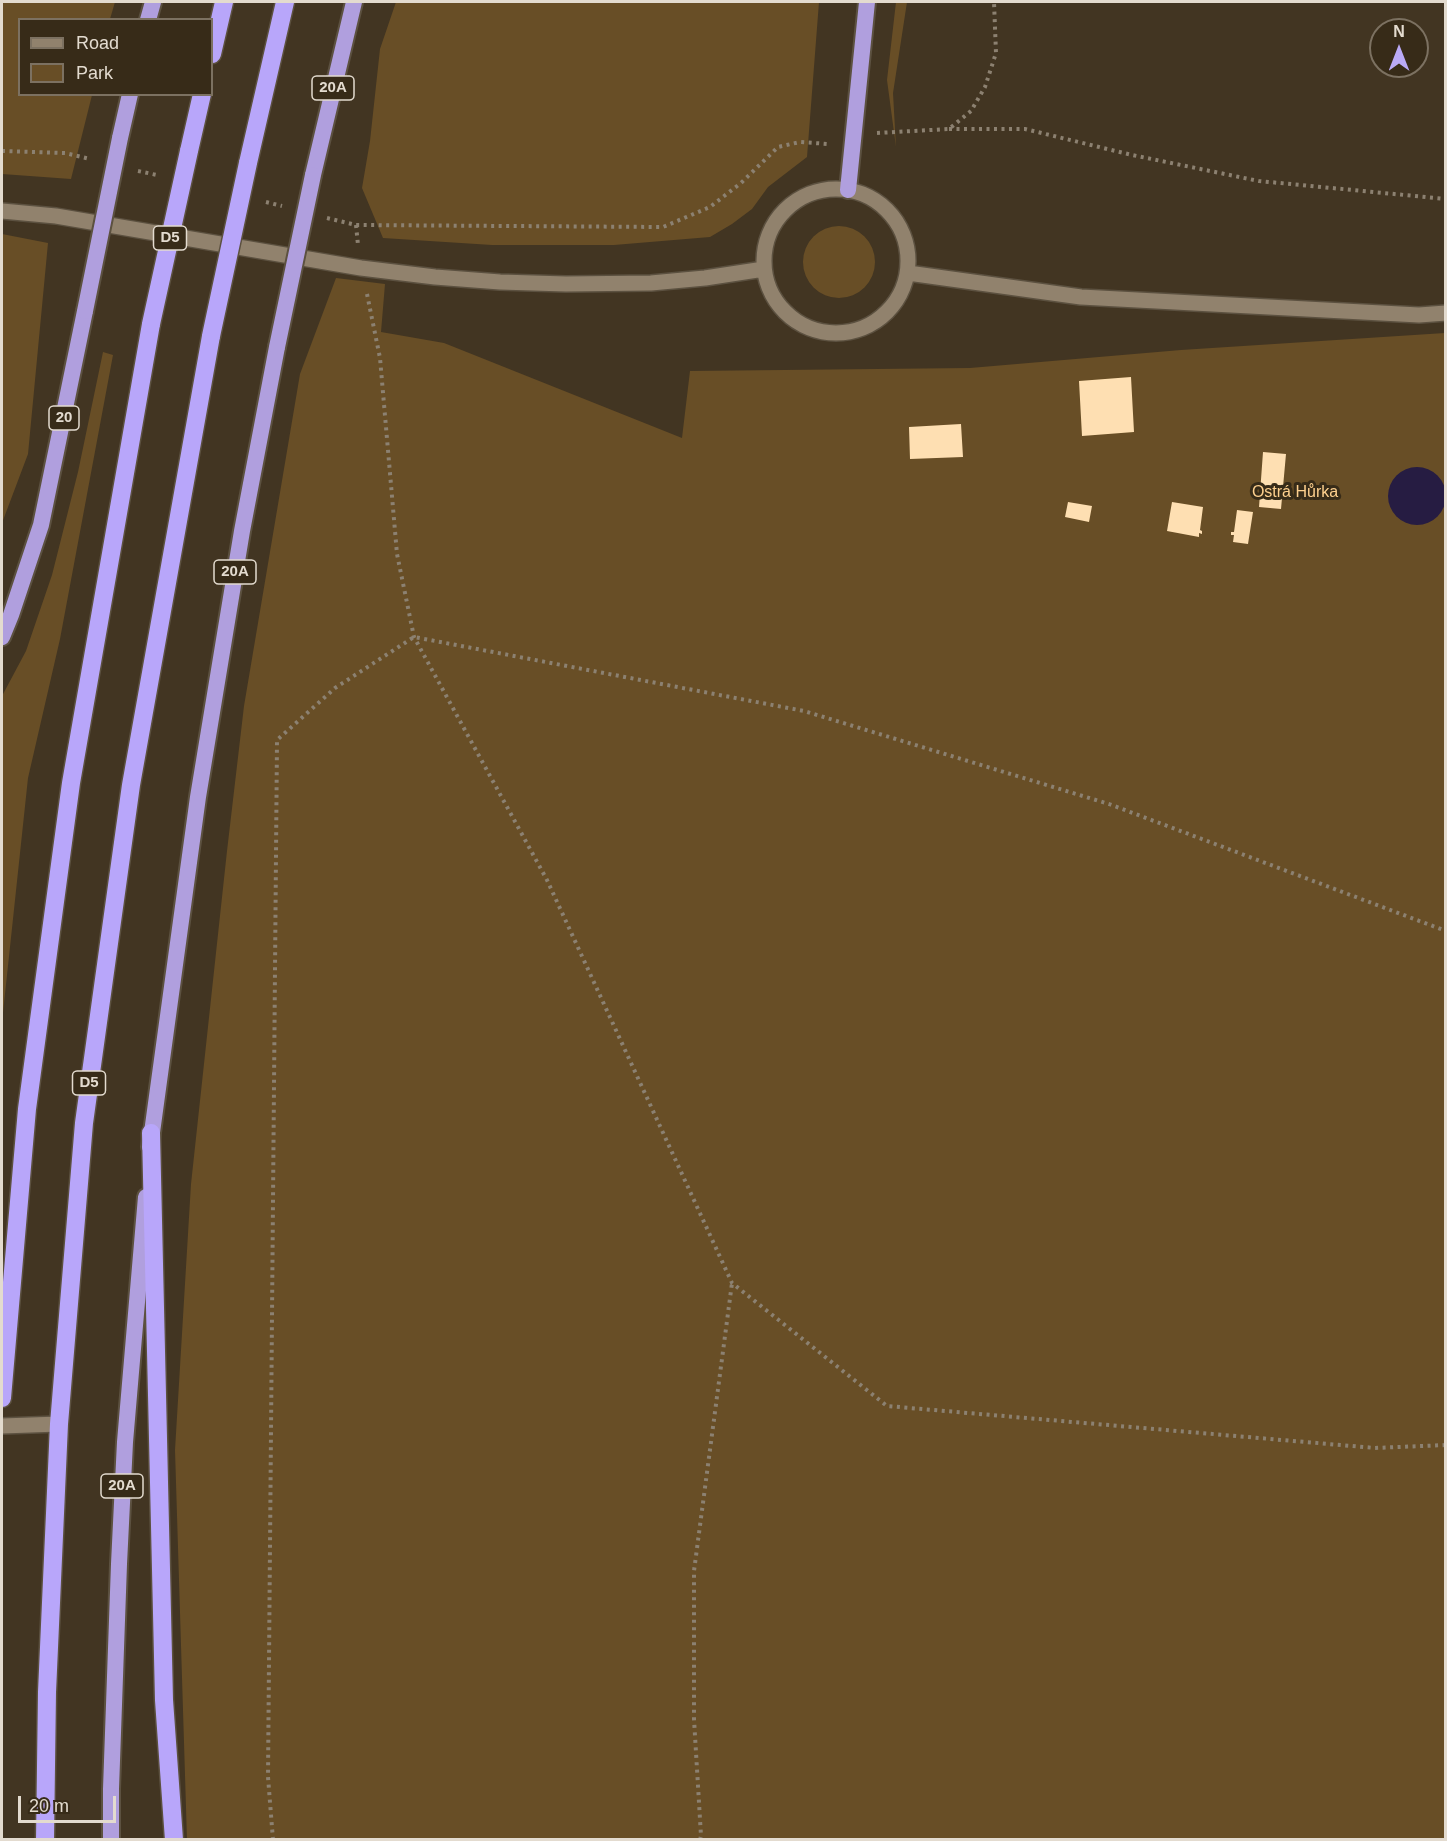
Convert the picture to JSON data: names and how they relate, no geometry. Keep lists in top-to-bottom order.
{
  "streets": {
    "highway": ["20A", "D5", "20"]
  },
  "parks": ["Ostrá Hůrka"],
  "legend": ["Road", "Park"],
  "scale_bar": "20 m",
  "north": "top"
}
